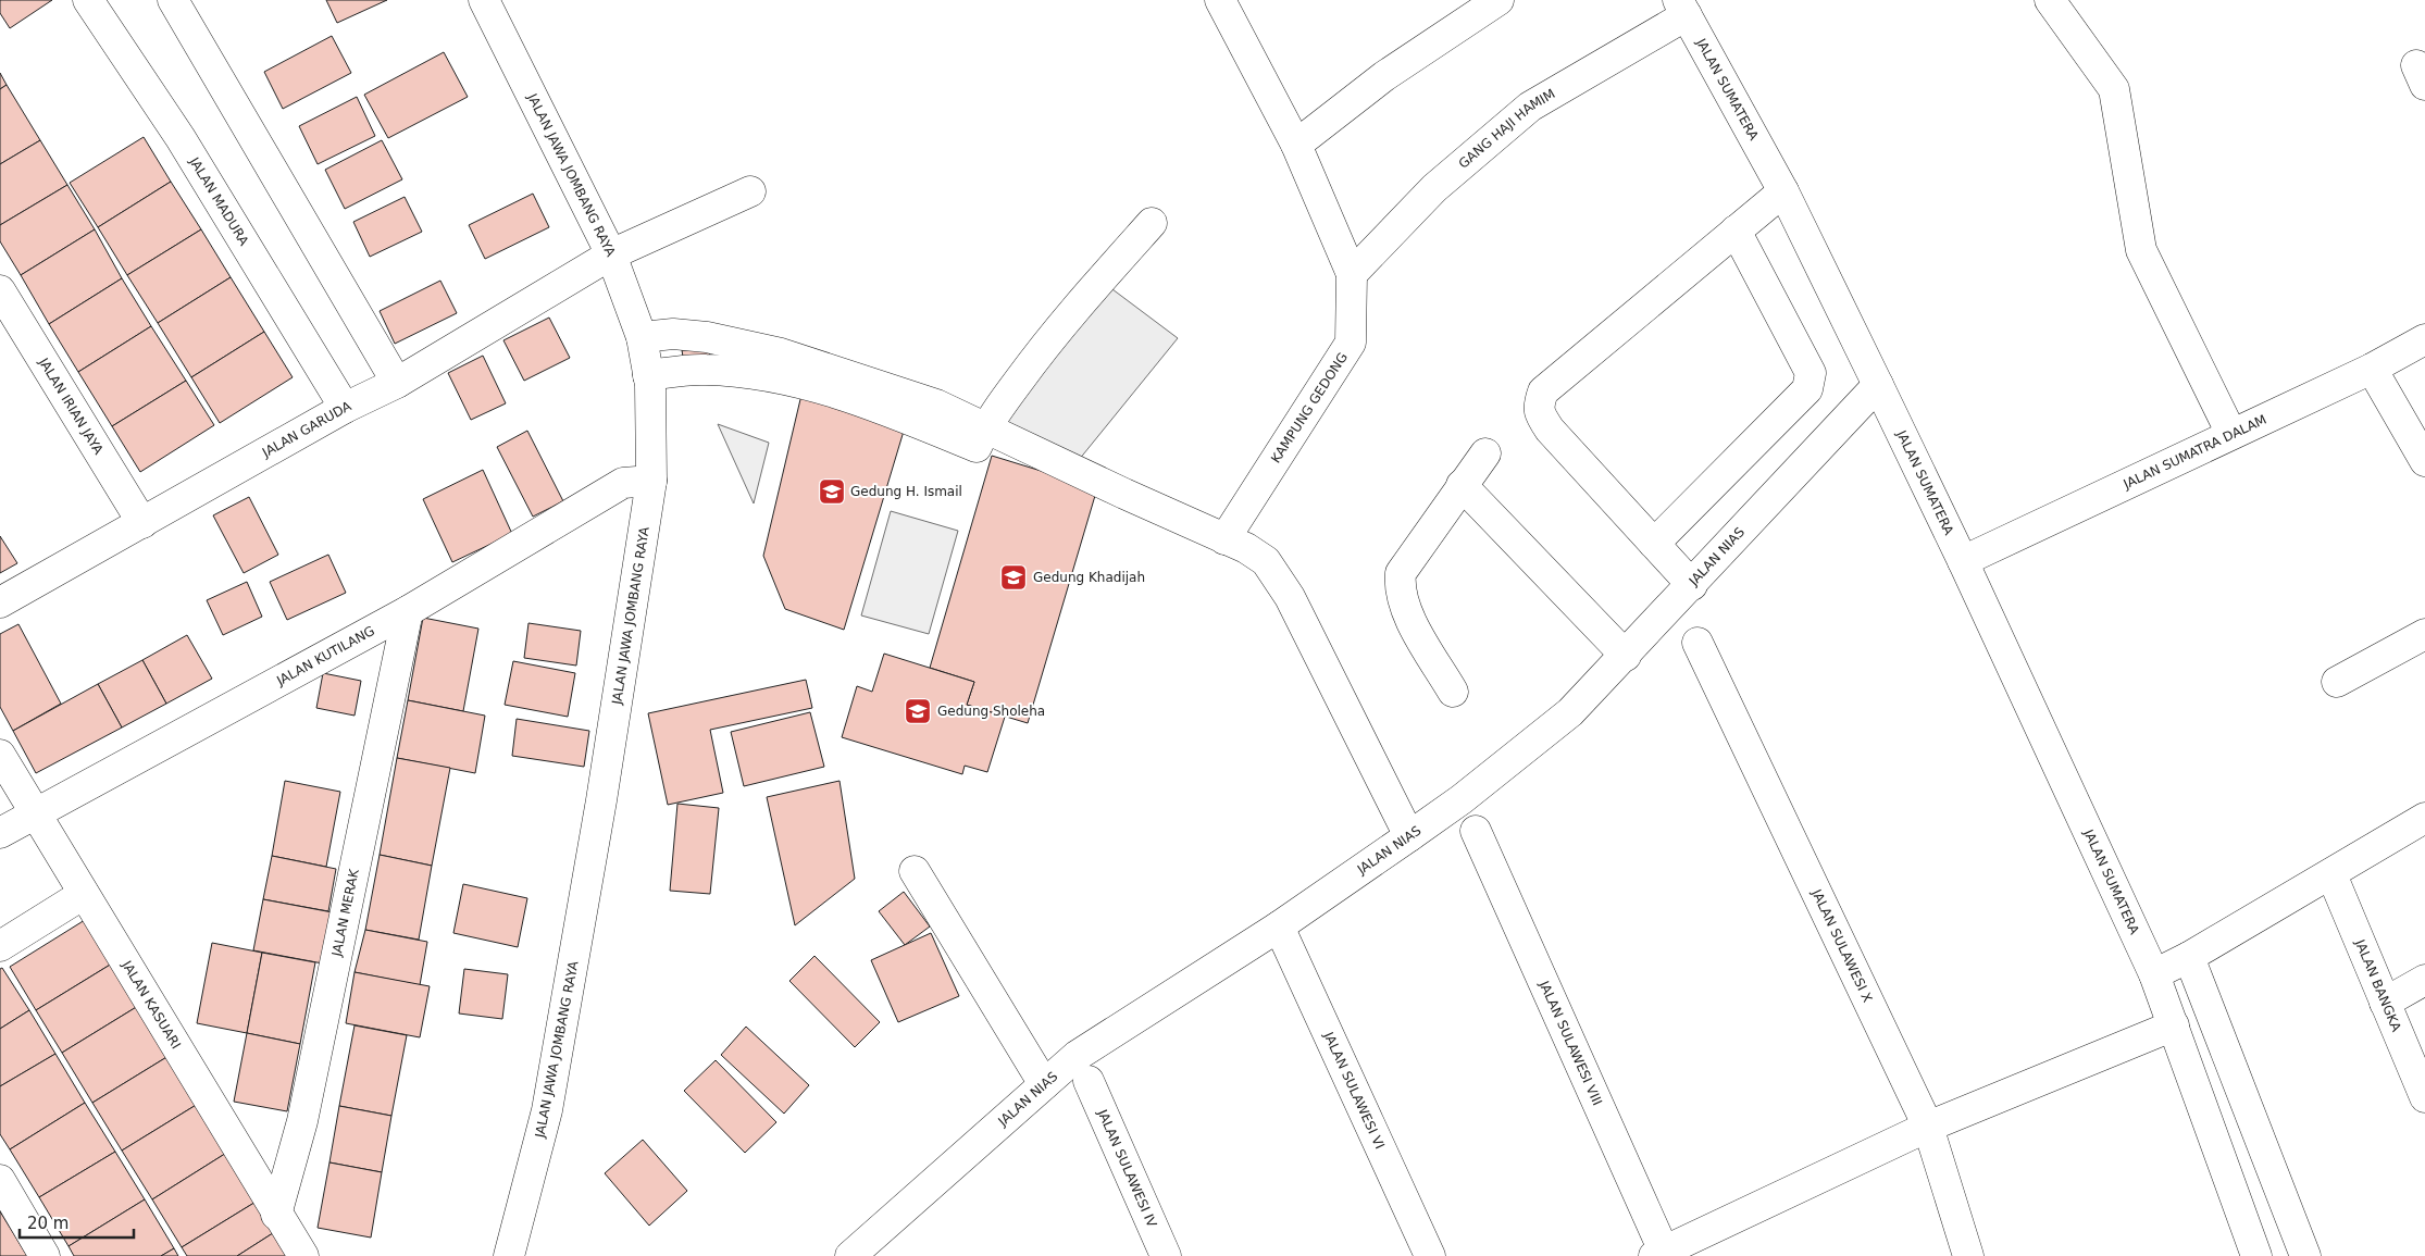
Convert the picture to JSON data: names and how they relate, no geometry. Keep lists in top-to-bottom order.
{
  "streets": {
    "street": [
      "JALAN SUMATERA",
      "GANG HAJI HAMIM",
      "JALAN JAWA JOMBANG RAYA",
      "JALAN MADURA",
      "JALAN IRIAN JAYA",
      "KAMPUNG GEDONG",
      "JALAN GARUDA",
      "JALAN SUMATRA DALAM",
      "JALAN NIAS",
      "JALAN KUTILANG",
      "JALAN MERAK",
      "JALAN SULAWESI X",
      "JALAN BANGKA",
      "JALAN KASUARI",
      "JALAN SULAWESI VIII",
      "JALAN SULAWESI VI",
      "JALAN SULAWESI IV"
    ]
  },
  "crossings": [
    ["JALAN SUMATERA", "GANG HAJI HAMIM"],
    ["JALAN SUMATERA", "JALAN SUMATRA DALAM"],
    ["JALAN SUMATERA", "JALAN NIAS"],
    ["GANG HAJI HAMIM", "KAMPUNG GEDONG"],
    ["JALAN JAWA JOMBANG RAYA", "JALAN GARUDA"],
    ["JALAN JAWA JOMBANG RAYA", "JALAN KUTILANG"],
    ["JALAN MADURA", "JALAN GARUDA"],
    ["JALAN IRIAN JAYA", "JALAN GARUDA"],
    ["JALAN NIAS", "JALAN SULAWESI VI"],
    ["JALAN KUTILANG", "JALAN MERAK"],
    ["JALAN KUTILANG", "JALAN KASUARI"],
    ["JALAN MERAK", "JALAN KASUARI"]
  ],
  "places": {
    "school or university": ["Gedung H. Ismail", "Gedung Khadijah", "Gedung Sholeha"]
  },
  "scale_bar": "20 m"
}
